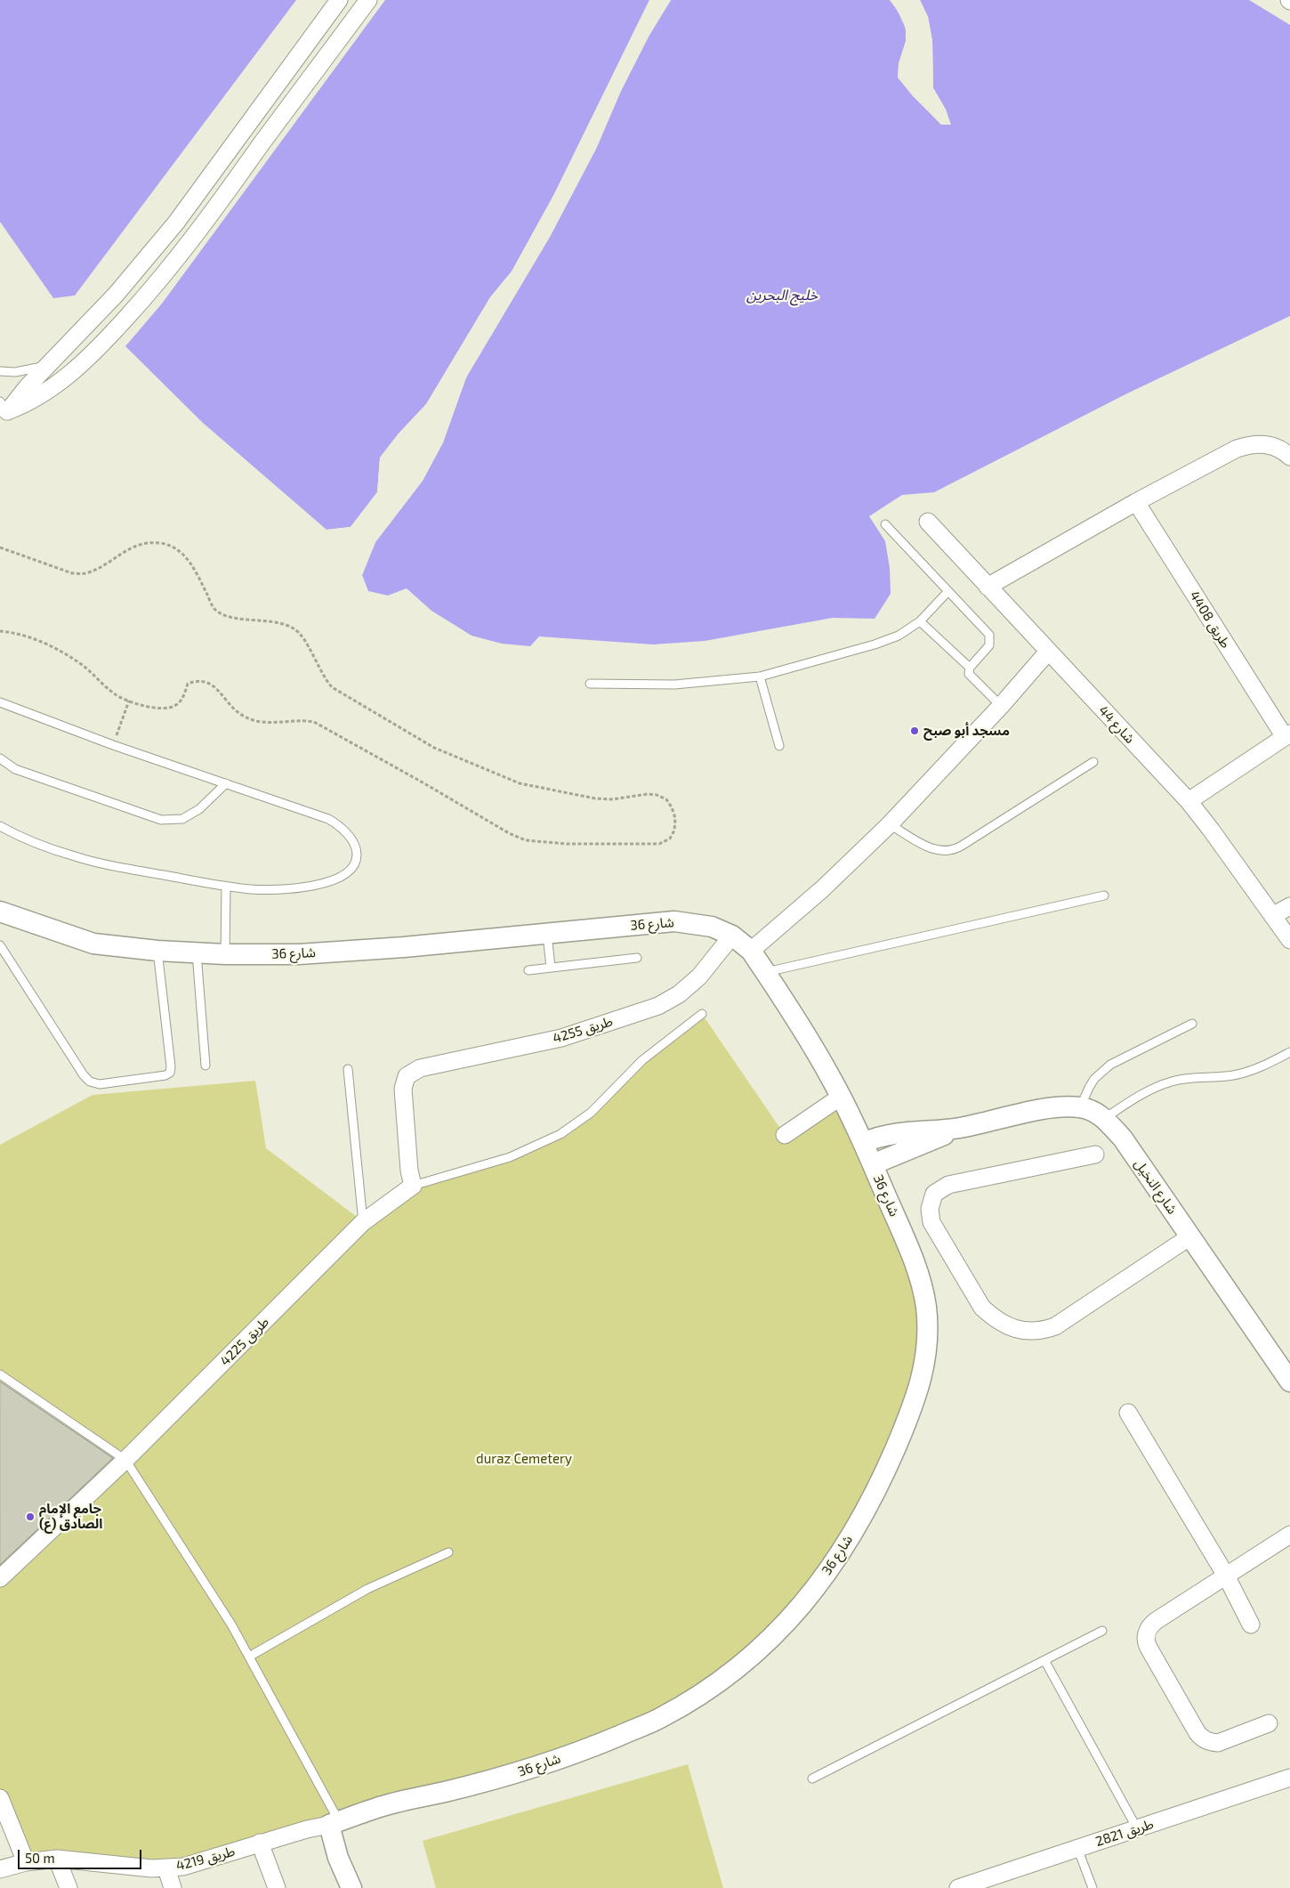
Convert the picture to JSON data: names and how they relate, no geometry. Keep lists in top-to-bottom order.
{
  "streets": {
    "street": [
      "طريق 4408",
      "شارع 44",
      "شارع 36",
      "طريق 4255",
      "شارع النخيل",
      "طريق 4225",
      "طريق 2821",
      "طريق 4219"
    ]
  },
  "crossings": [
    ["طريق 4408", "شارع 44"],
    ["شارع 36", "طريق 4255"],
    ["شارع 36", "شارع النخيل"],
    ["شارع 36", "طريق 4219"],
    ["طريق 4255", "طريق 4225"]
  ],
  "water": ["خليج البحرين"],
  "parks": ["duraz Cemetery"],
  "places": ["مسجد أبو صبح", "جامع الإمام الصادق (ع)"],
  "scale_bar": "50 m"
}
